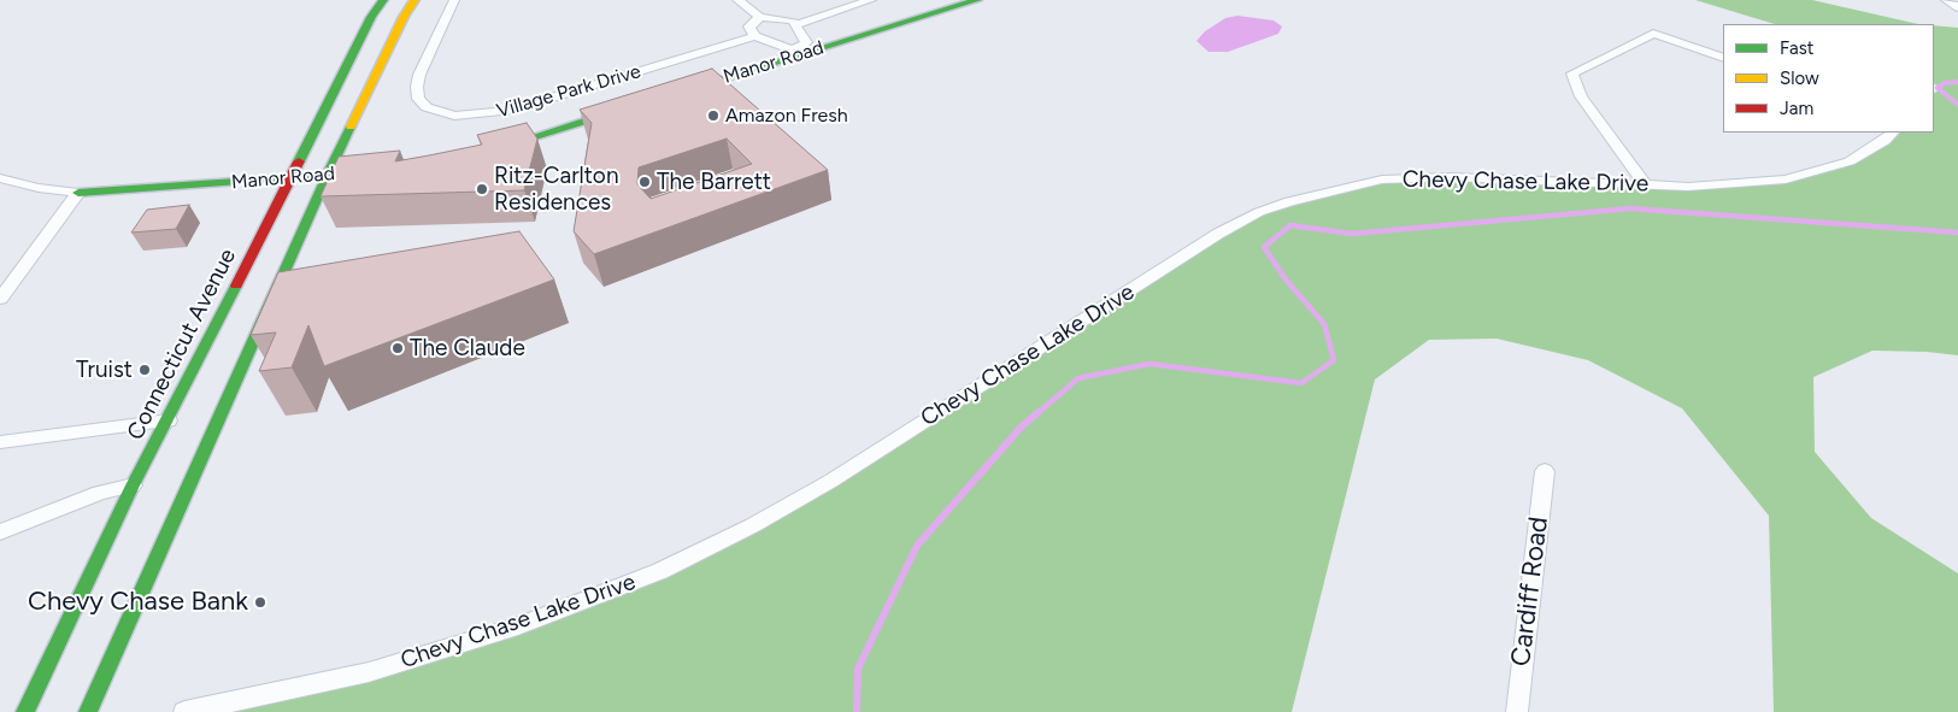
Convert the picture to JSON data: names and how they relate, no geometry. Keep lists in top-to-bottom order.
{
  "streets": {
    "main road": ["Manor Road", "Connecticut Avenue"],
    "street": ["Village Park Drive", "Chevy Chase Lake Drive", "Cardiff Road"]
  },
  "crossings": [
    ["Manor Road", "Connecticut Avenue"]
  ],
  "places": [
    "Amazon Fresh",
    "The Barrett",
    "Ritz-Carlton Residences",
    "The Claude",
    "Truist",
    "Chevy Chase Bank"
  ],
  "legend": ["Fast", "Slow", "Jam"]
}
